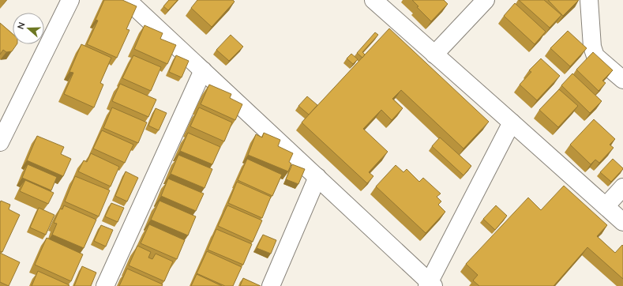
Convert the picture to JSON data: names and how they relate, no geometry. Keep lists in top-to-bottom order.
{
  "north": "left"
}
